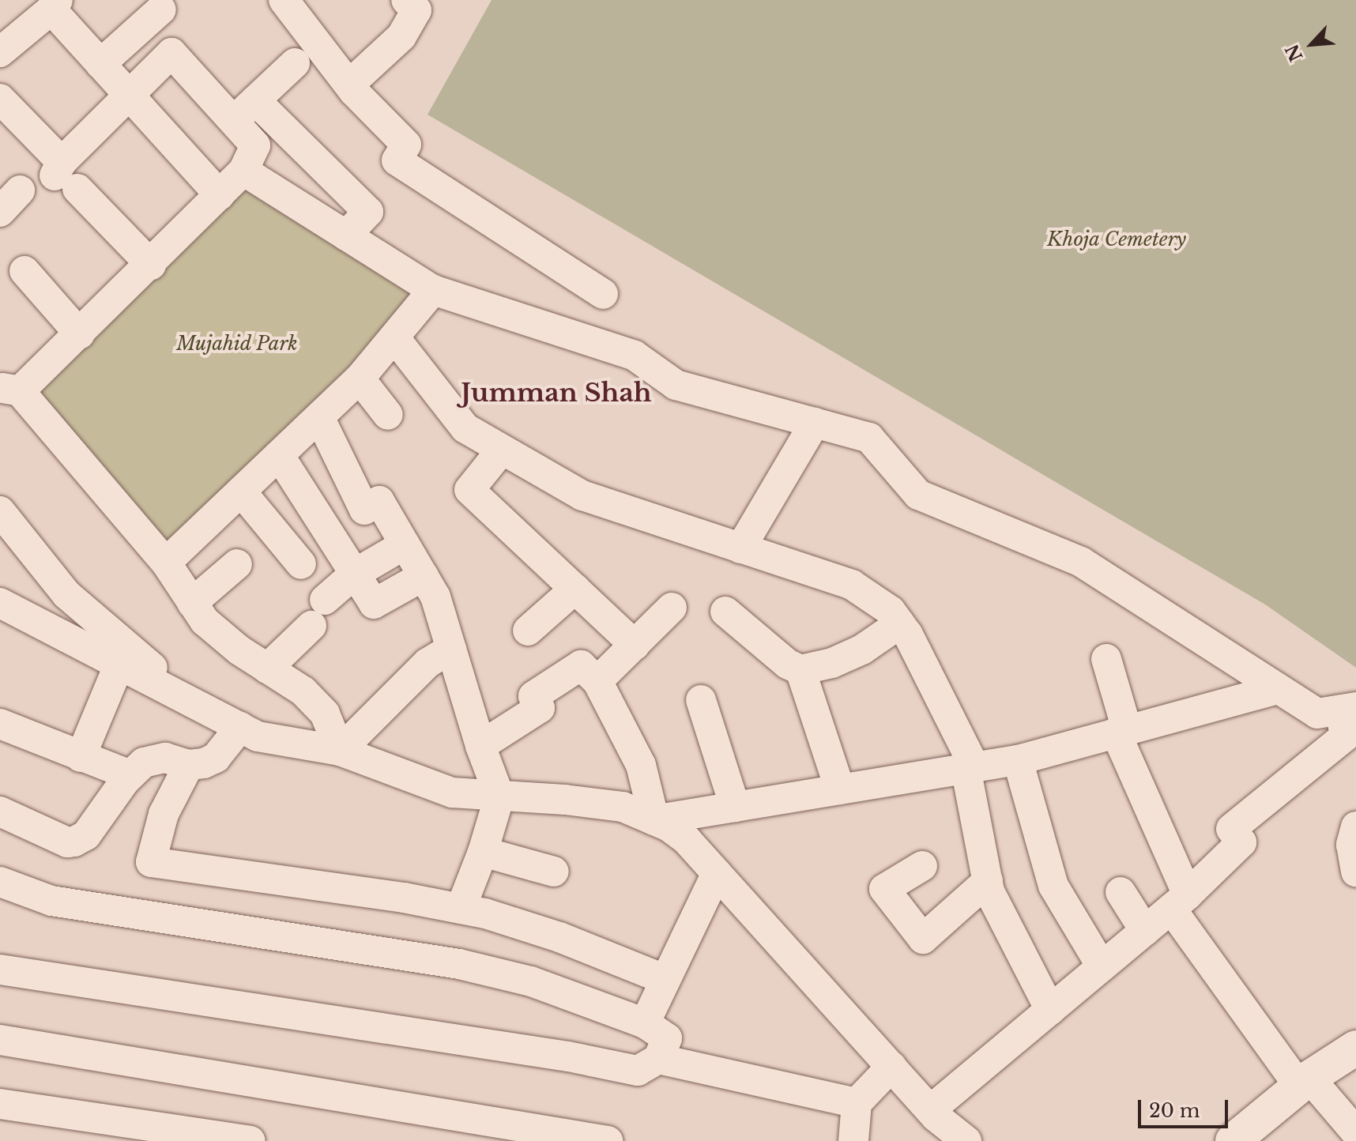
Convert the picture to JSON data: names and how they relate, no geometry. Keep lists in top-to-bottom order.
{
  "districts": ["Jumman Shah"],
  "parks": ["Khoja Cemetery", "Mujahid Park"],
  "scale_bar": "20 m",
  "north": "bottom left"
}
